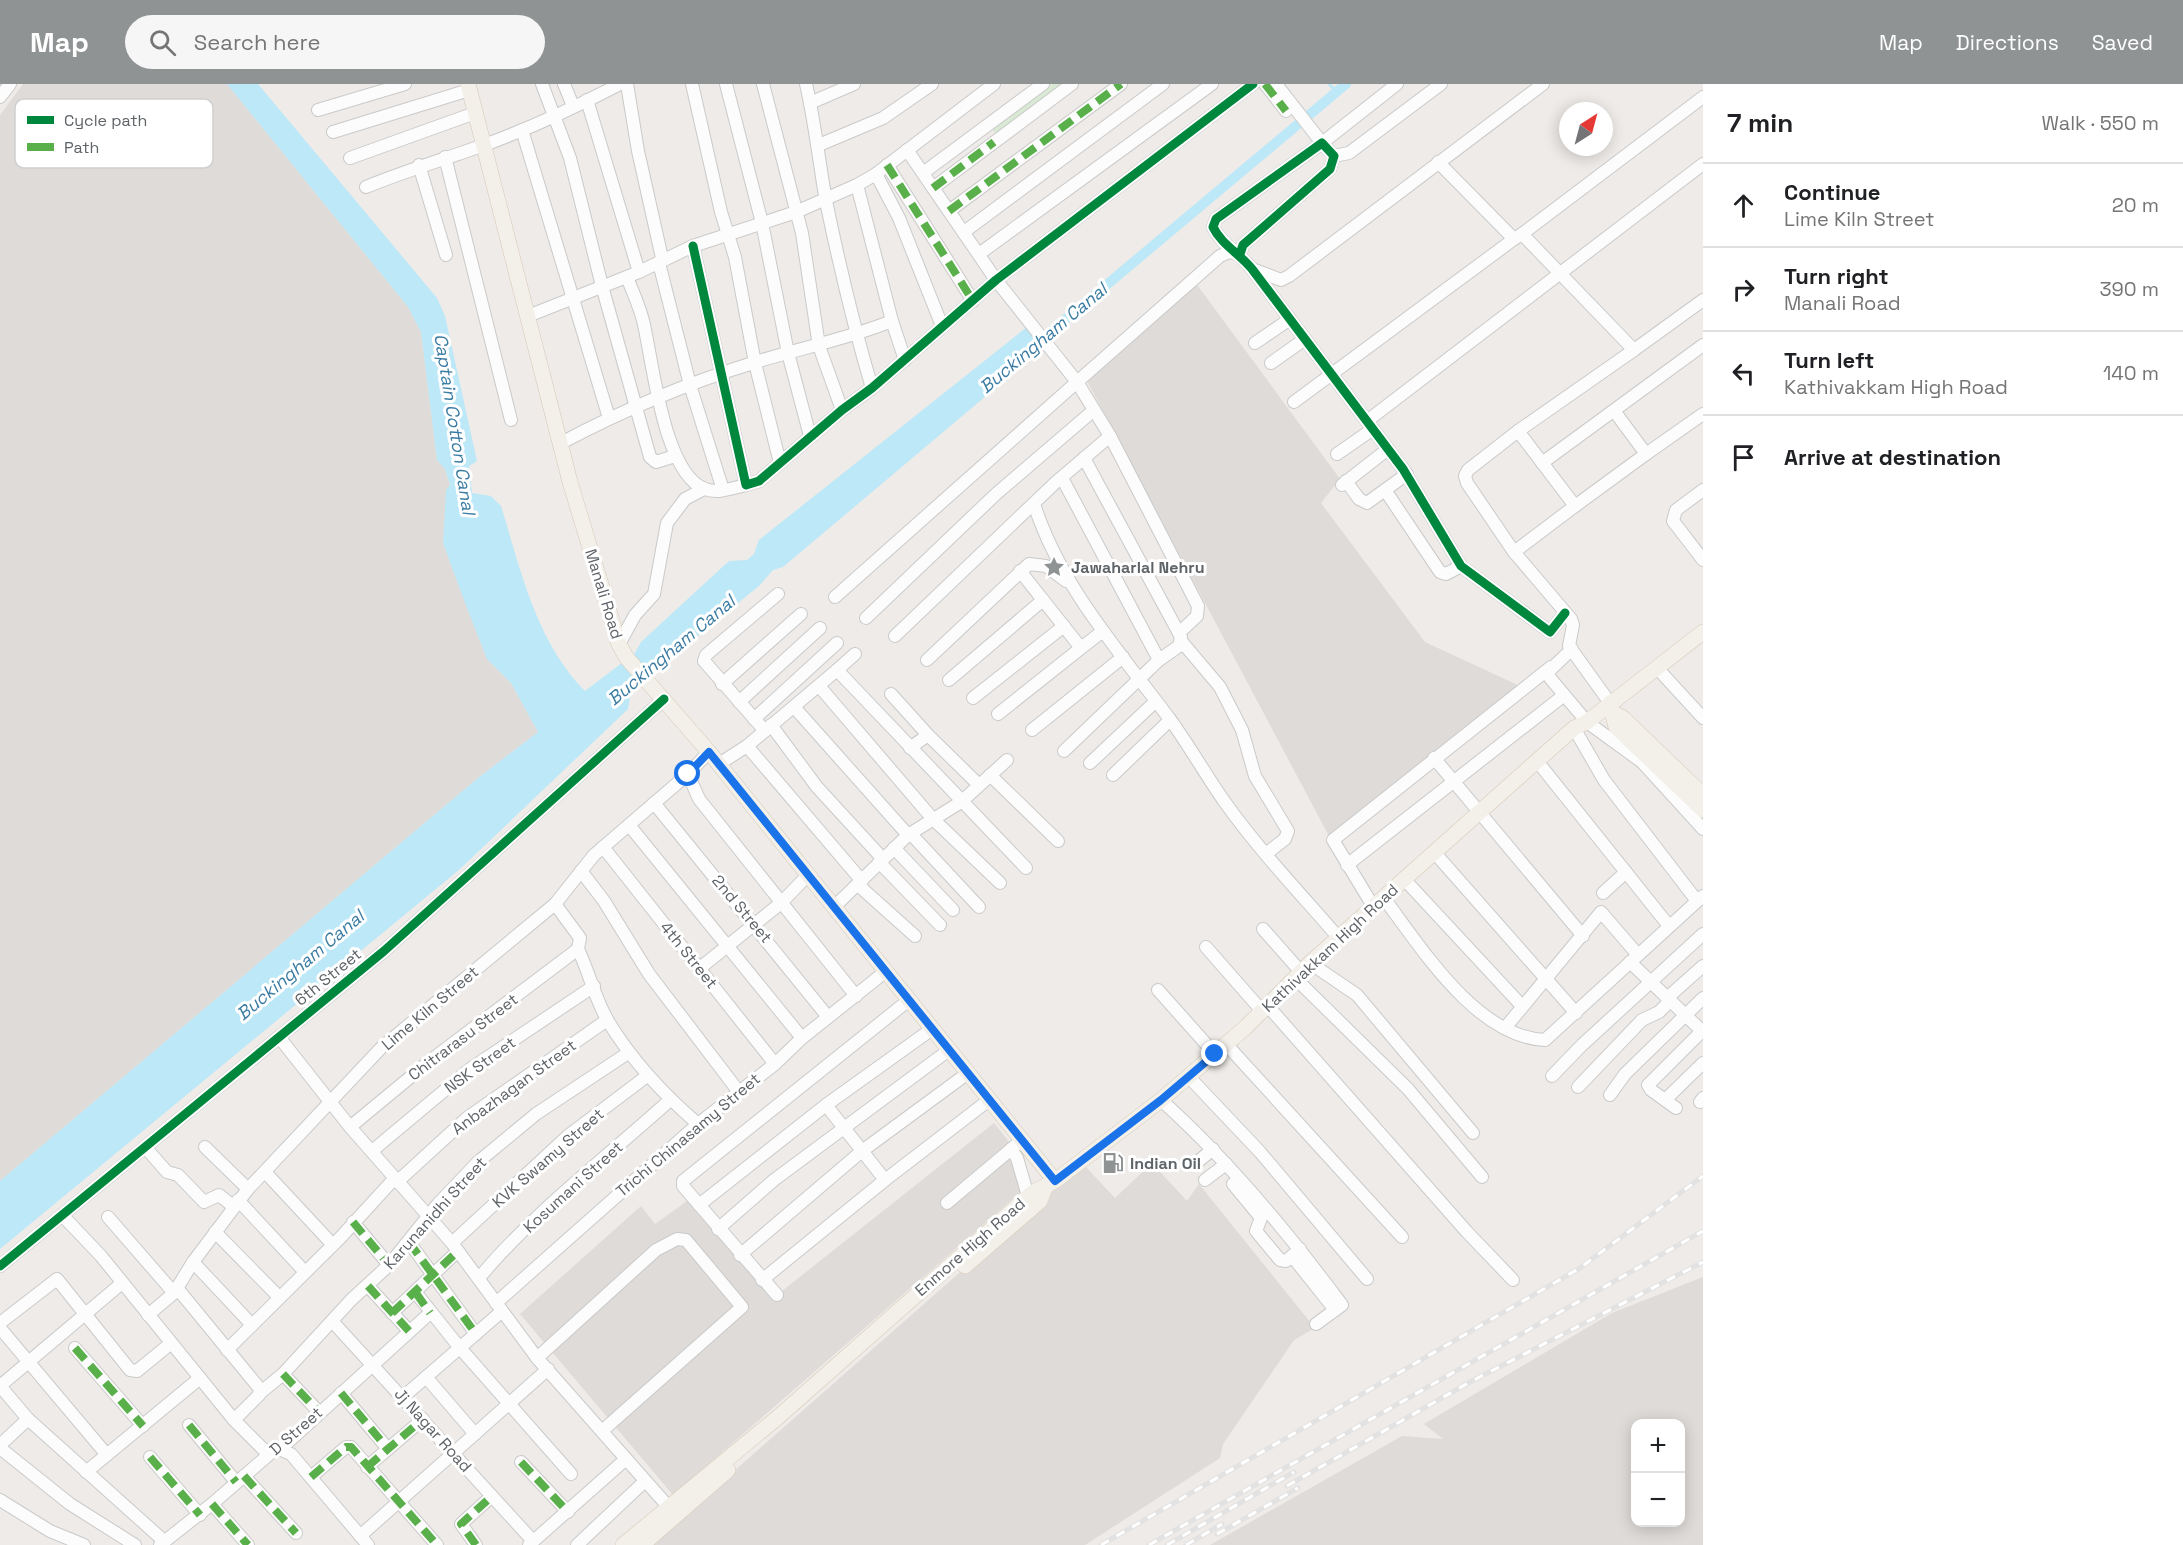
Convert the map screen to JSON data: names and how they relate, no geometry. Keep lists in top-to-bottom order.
{
  "streets": {
    "main road": ["Manali Road", "Kathivakkam High Road", "Enmore High Road"],
    "street": [
      "2nd Street",
      "4th Street",
      "6th Street",
      "Lime Kiln Street",
      "Chitrarasu Street",
      "NSK Street",
      "Anbazhagan Street",
      "Trichi Chinasamy Street",
      "KVK Swamy Street",
      "Kosumani Street",
      "Karunanidhi Street",
      "Jj Nagar Road",
      "D Street"
    ]
  },
  "crossings": [
    ["Manali Road", "Kathivakkam High Road"],
    ["Manali Road", "6th Street"],
    ["Manali Road", "Lime Kiln Street"],
    ["Manali Road", "Trichi Chinasamy Street"],
    ["Manali Road", "Enmore High Road"],
    ["2nd Street", "Lime Kiln Street"],
    ["2nd Street", "Trichi Chinasamy Street"],
    ["Kathivakkam High Road", "Enmore High Road"],
    ["4th Street", "Lime Kiln Street"],
    ["4th Street", "Trichi Chinasamy Street"],
    ["Trichi Chinasamy Street", "Jj Nagar Road"],
    ["Karunanidhi Street", "Jj Nagar Road"],
    ["Jj Nagar Road", "D Street"]
  ],
  "water": ["Buckingham Canal", "Captain Cotton Canal"],
  "places": {
    "place": ["Jawaharlal Nehru"],
    "fuel station": ["Indian Oil"]
  },
  "legend": ["Cycle path", "Path"],
  "north": "top right",
  "page": {
    "header": "Map",
    "search": "Search here",
    "nav": ["Map", "Directions", "Saved"],
    "heading": ["7 min", "Walk · 550 m"],
    "list": [
      ["Continue", "Lime Kiln Street", "20 m"],
      ["Turn right", "Manali Road", "390 m"],
      ["Turn left", "Kathivakkam High Road", "140 m"],
      "Arrive at destination"
    ],
    "map_buttons": ["+", "−"]
  }
}
